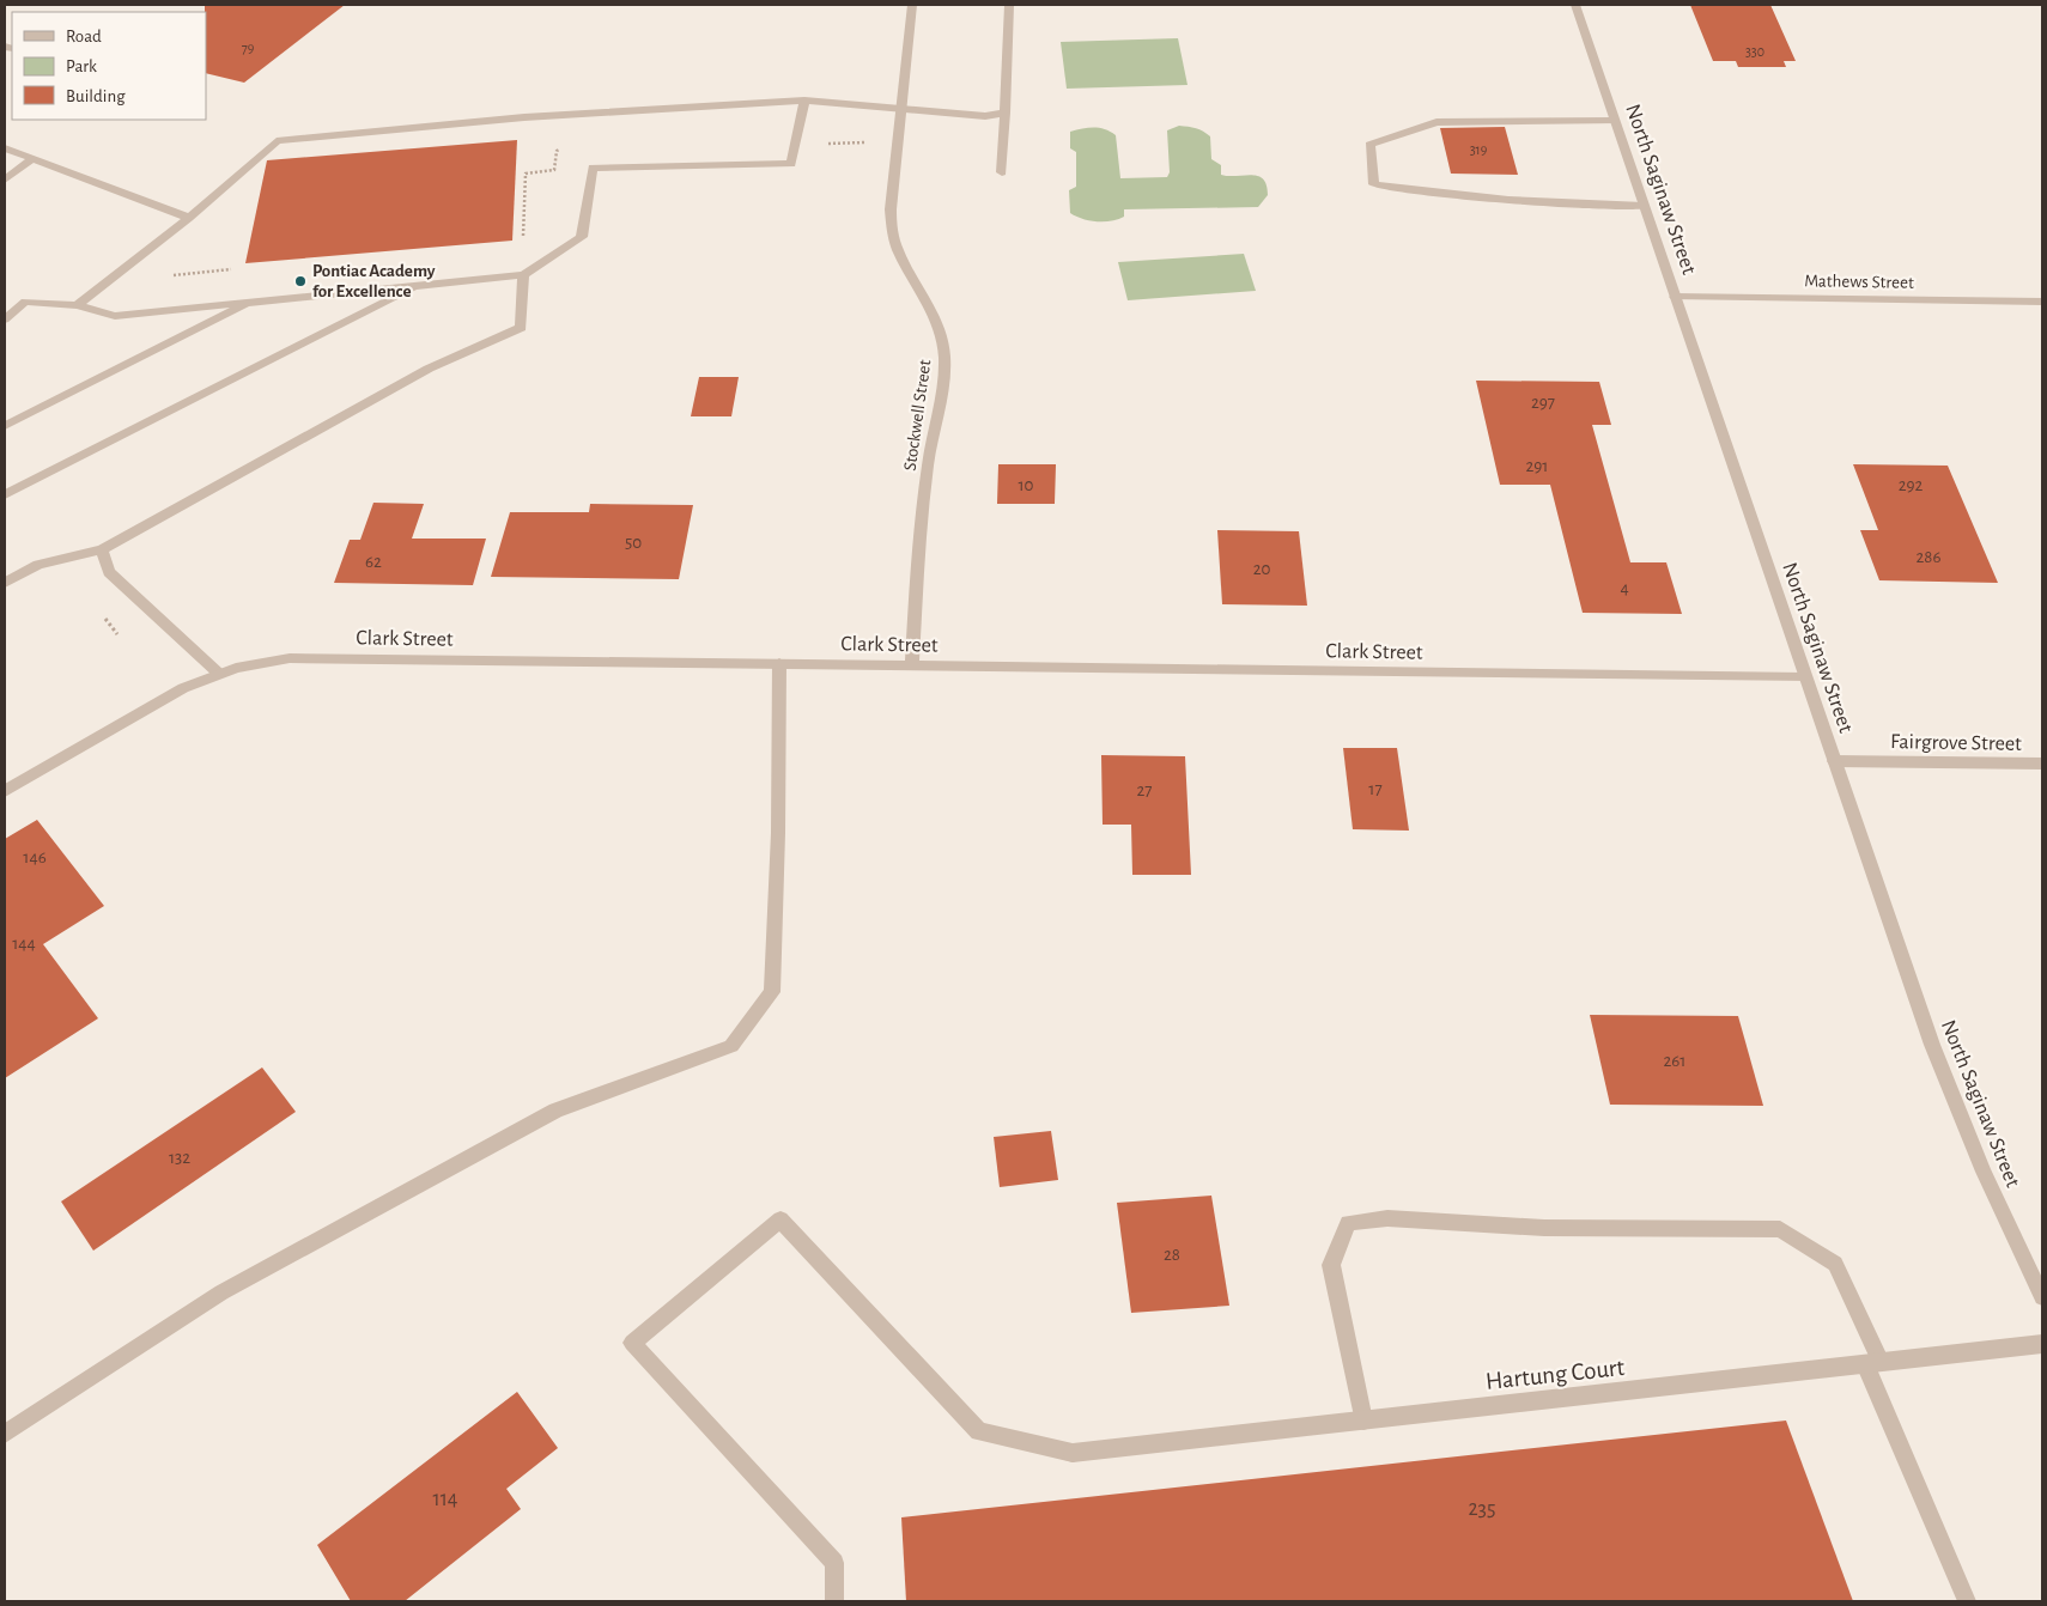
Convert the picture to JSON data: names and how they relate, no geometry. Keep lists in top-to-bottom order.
{
  "streets": {
    "street": [
      "North Saginaw Street",
      "Mathews Street",
      "Stockwell Street",
      "Clark Street",
      "Fairgrove Street",
      "Hartung Court"
    ]
  },
  "crossings": [
    ["North Saginaw Street", "Mathews Street"],
    ["North Saginaw Street", "Clark Street"],
    ["North Saginaw Street", "Fairgrove Street"],
    ["Stockwell Street", "Clark Street"]
  ],
  "places": ["Pontiac Academy for Excellence"],
  "house_numbers": [
    "79",
    "330",
    "319",
    "297",
    "291",
    "10",
    "292",
    "50",
    "286",
    "62",
    "20",
    "4",
    "17",
    "27",
    "146",
    "144",
    "261",
    "132",
    "28",
    "114",
    "235"
  ],
  "legend": ["Road", "Park", "Building"]
}
